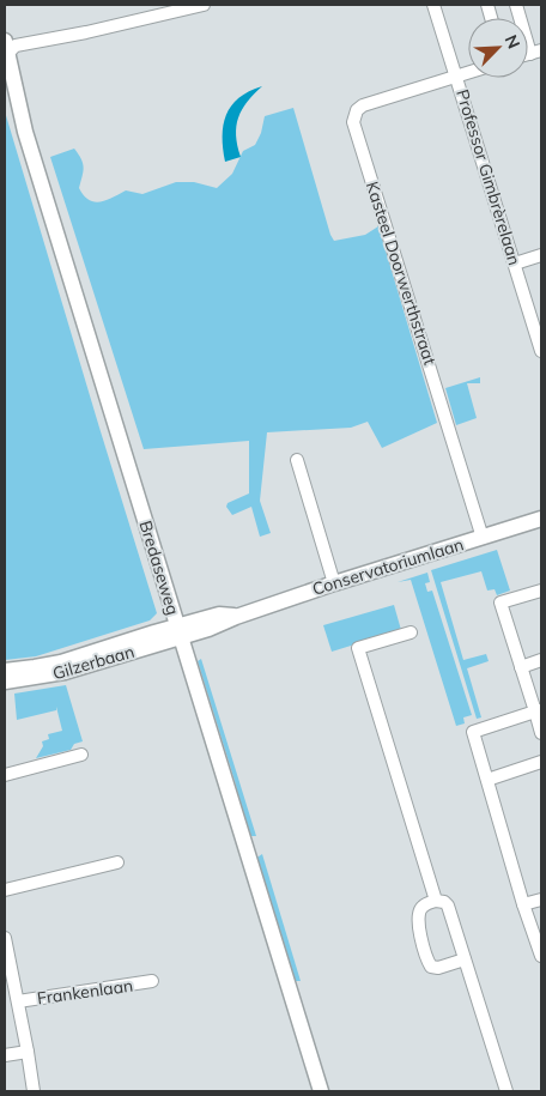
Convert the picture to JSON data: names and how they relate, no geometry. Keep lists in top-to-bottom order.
{
  "streets": {
    "street": [
      "Professor Gimbrèrelaan",
      "Kasteel Doorwerthstraat",
      "Conservatoriumlaan",
      "Bredaseweg",
      "Gilzerbaan",
      "Frankenlaan"
    ]
  },
  "crossings": [
    ["Professor Gimbrèrelaan", "Kasteel Doorwerthstraat"],
    ["Kasteel Doorwerthstraat", "Conservatoriumlaan"],
    ["Conservatoriumlaan", "Bredaseweg"],
    ["Conservatoriumlaan", "Gilzerbaan"],
    ["Bredaseweg", "Gilzerbaan"]
  ],
  "north": "top right"
}
